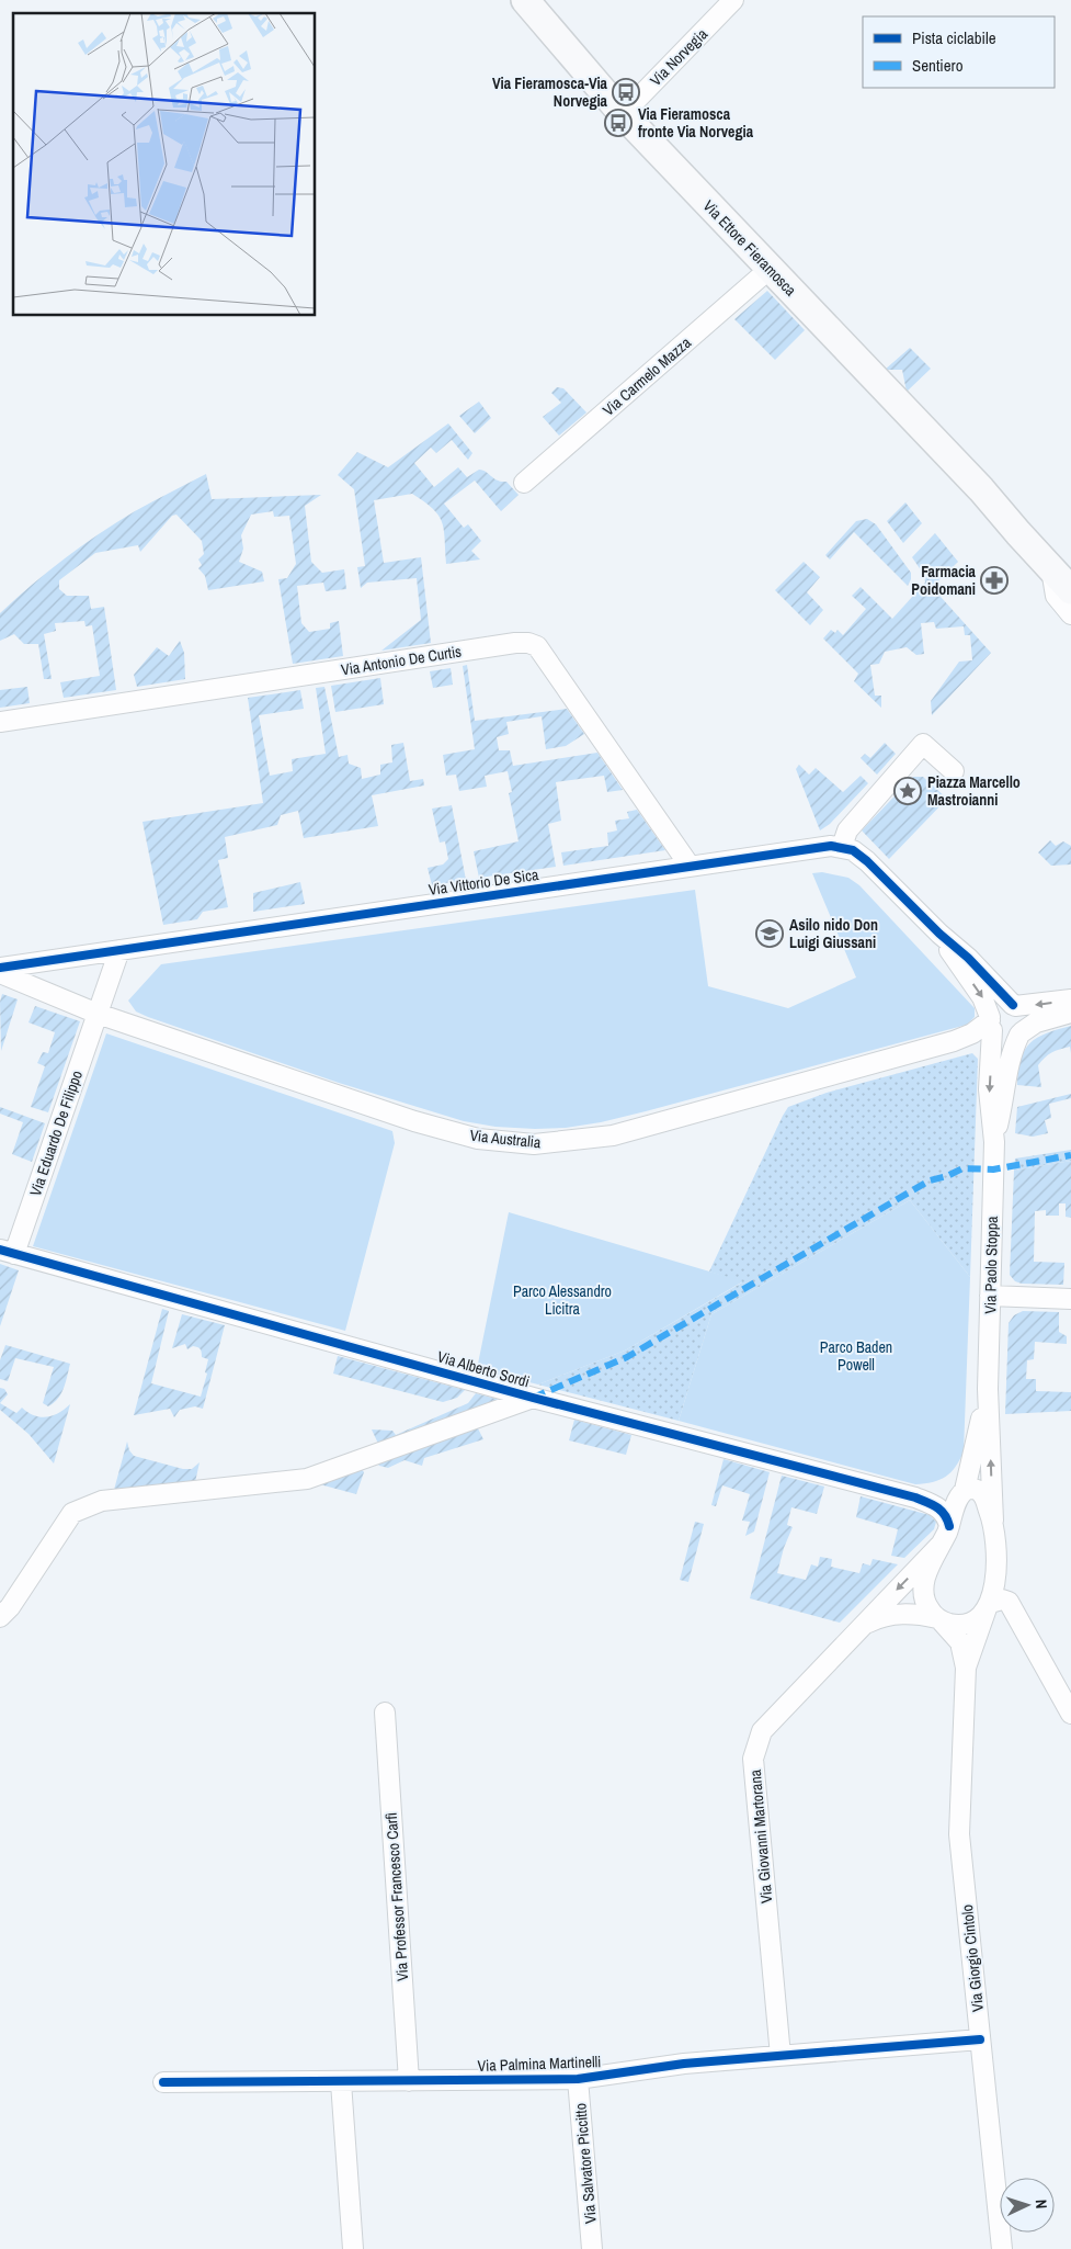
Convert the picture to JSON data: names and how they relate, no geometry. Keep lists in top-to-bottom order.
{
  "streets": {
    "main road": ["Via Ettore Fieramosca"],
    "street": [
      "Via Norvegia",
      "Via Carmelo Mazza",
      "Via Antonio De Curtis",
      "Via Vittorio De Sica",
      "Via Eduardo De Filippo",
      "Via Australia",
      "Via Paolo Stoppa",
      "Via Alberto Sordi",
      "Via Giovanni Martorana",
      "Via Professor Francesco Carfì",
      "Via Giorgio Cintolo",
      "Via Palmina Martinelli",
      "Via Salvatore Piccitto"
    ]
  },
  "crossings": [
    ["Via Norvegia", "Via Ettore Fieramosca"],
    ["Via Ettore Fieramosca", "Via Carmelo Mazza"],
    ["Via Antonio De Curtis", "Via Vittorio De Sica"],
    ["Via Vittorio De Sica", "Via Eduardo De Filippo"],
    ["Via Eduardo De Filippo", "Via Australia"],
    ["Via Eduardo De Filippo", "Via Alberto Sordi"],
    ["Via Paolo Stoppa", "Via Alberto Sordi"],
    ["Via Paolo Stoppa", "Via Giovanni Martorana"],
    ["Via Paolo Stoppa", "Via Giorgio Cintolo"],
    ["Via Giovanni Martorana", "Via Giorgio Cintolo"],
    ["Via Giovanni Martorana", "Via Palmina Martinelli"],
    ["Via Professor Francesco Carfì", "Via Palmina Martinelli"],
    ["Via Giorgio Cintolo", "Via Palmina Martinelli"],
    ["Via Palmina Martinelli", "Via Salvatore Piccitto"]
  ],
  "parks": ["Parco Alessandro Licitra", "Parco Baden Powell"],
  "places": {
    "bus stop": ["Via Fieramosca-Via Norvegia", "Via Fieramosca fronte Via Norvegia"],
    "pharmacy": ["Farmacia Poidomani"],
    "place": ["Piazza Marcello Mastroianni"],
    "school or university": ["Asilo nido Don Luigi Giussani"]
  },
  "legend": ["Pista ciclabile", "Sentiero"],
  "north": "right"
}
